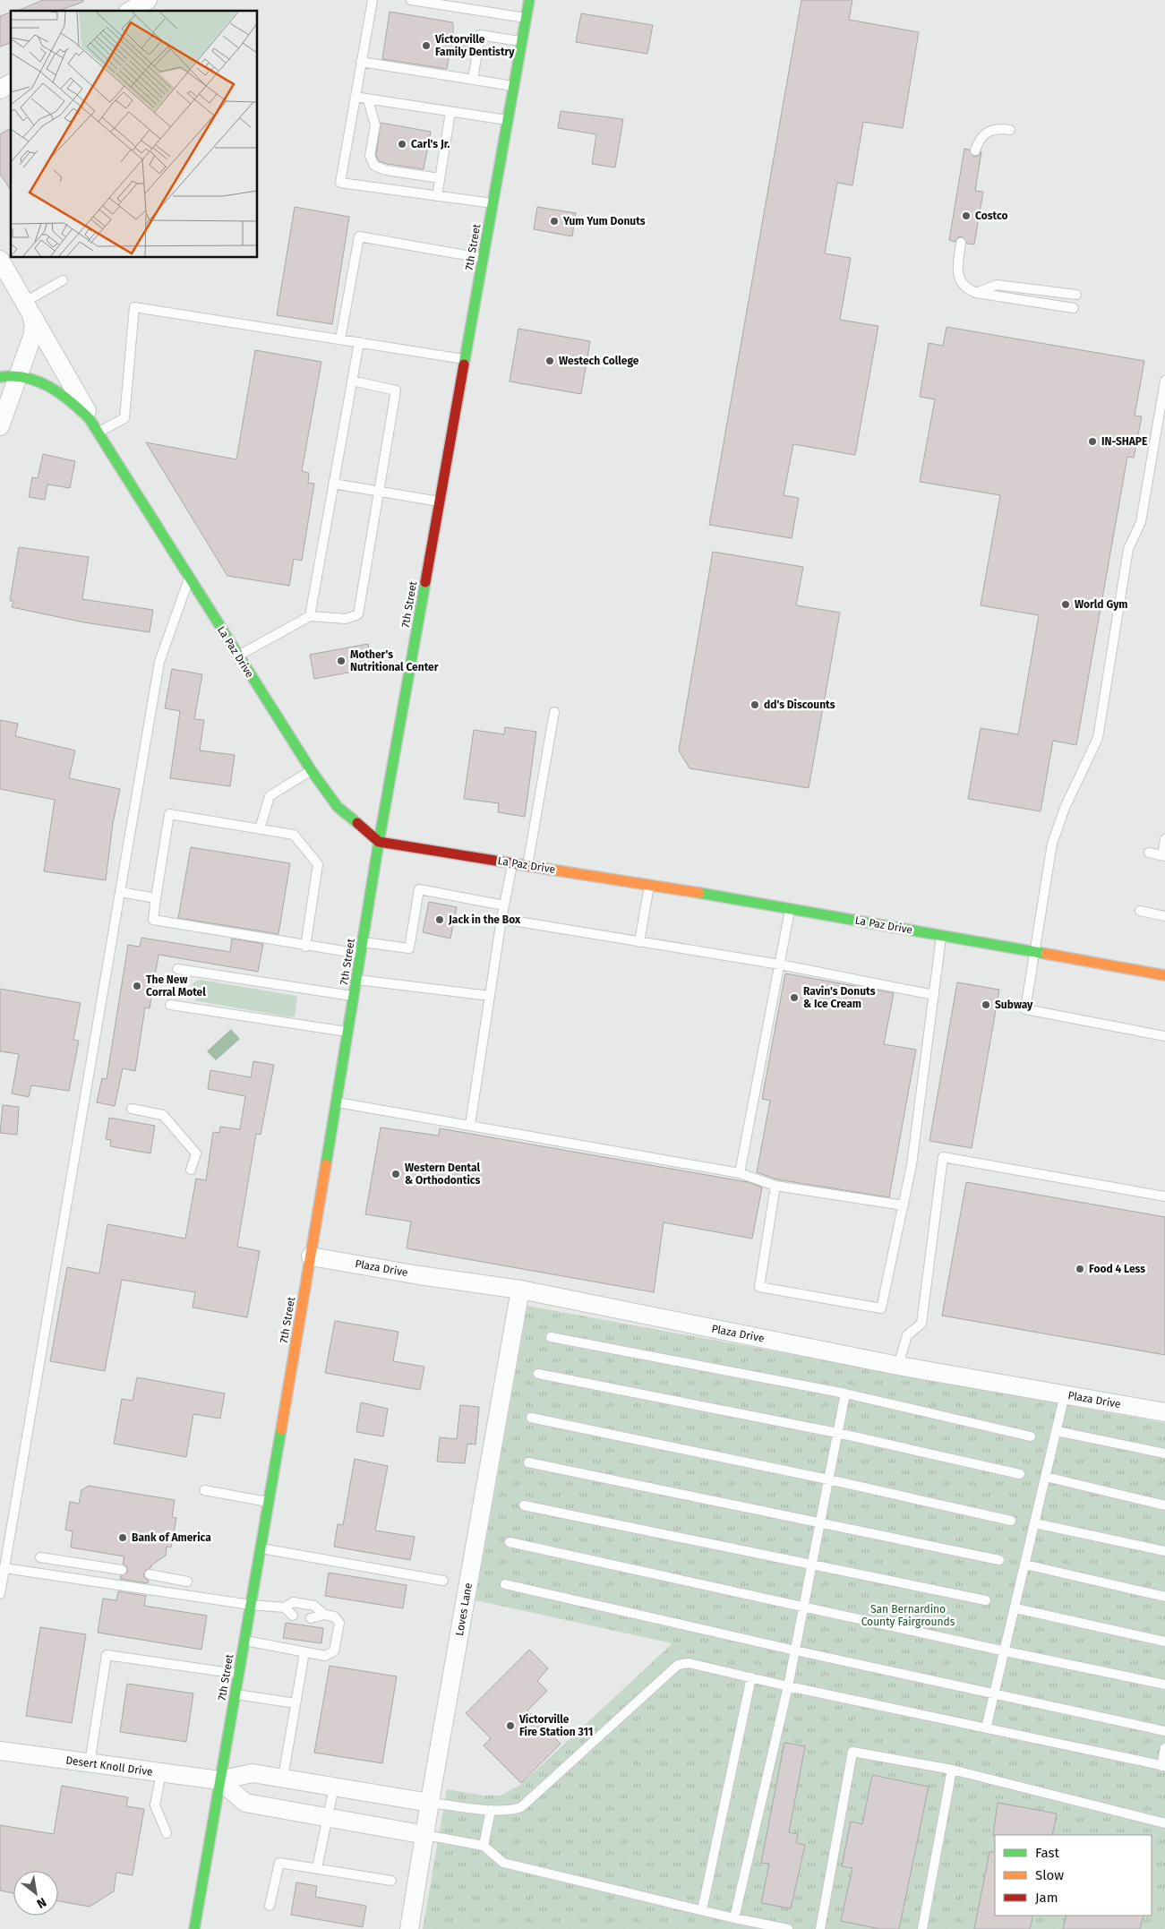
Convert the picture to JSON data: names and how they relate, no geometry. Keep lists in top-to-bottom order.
{
  "streets": {
    "main road": ["7th Street", "La Paz Drive"],
    "street": ["Plaza Drive", "Loves Lane", "Desert Knoll Drive"]
  },
  "crossings": [
    ["7th Street", "La Paz Drive"],
    ["7th Street", "Plaza Drive"],
    ["7th Street", "Desert Knoll Drive"],
    ["Plaza Drive", "Loves Lane"],
    ["Loves Lane", "Desert Knoll Drive"]
  ],
  "parks": ["San Bernardino County Fairgrounds"],
  "places": [
    "Victorville Family Dentistry",
    "Carl's Jr.",
    "Costco",
    "Yum Yum Donuts",
    "Westech College",
    "IN-SHAPE",
    "World Gym",
    "Mother's Nutritional Center",
    "dd's Discounts",
    "Jack in the Box",
    "The New Corral Motel",
    "Ravin's Donuts & Ice Cream",
    "Subway",
    "Western Dental & Orthodontics",
    "Food 4 Less",
    "Bank of America",
    "Victorville Fire Station 311"
  ],
  "legend": ["Fast", "Slow", "Jam"],
  "north": "bottom right"
}
